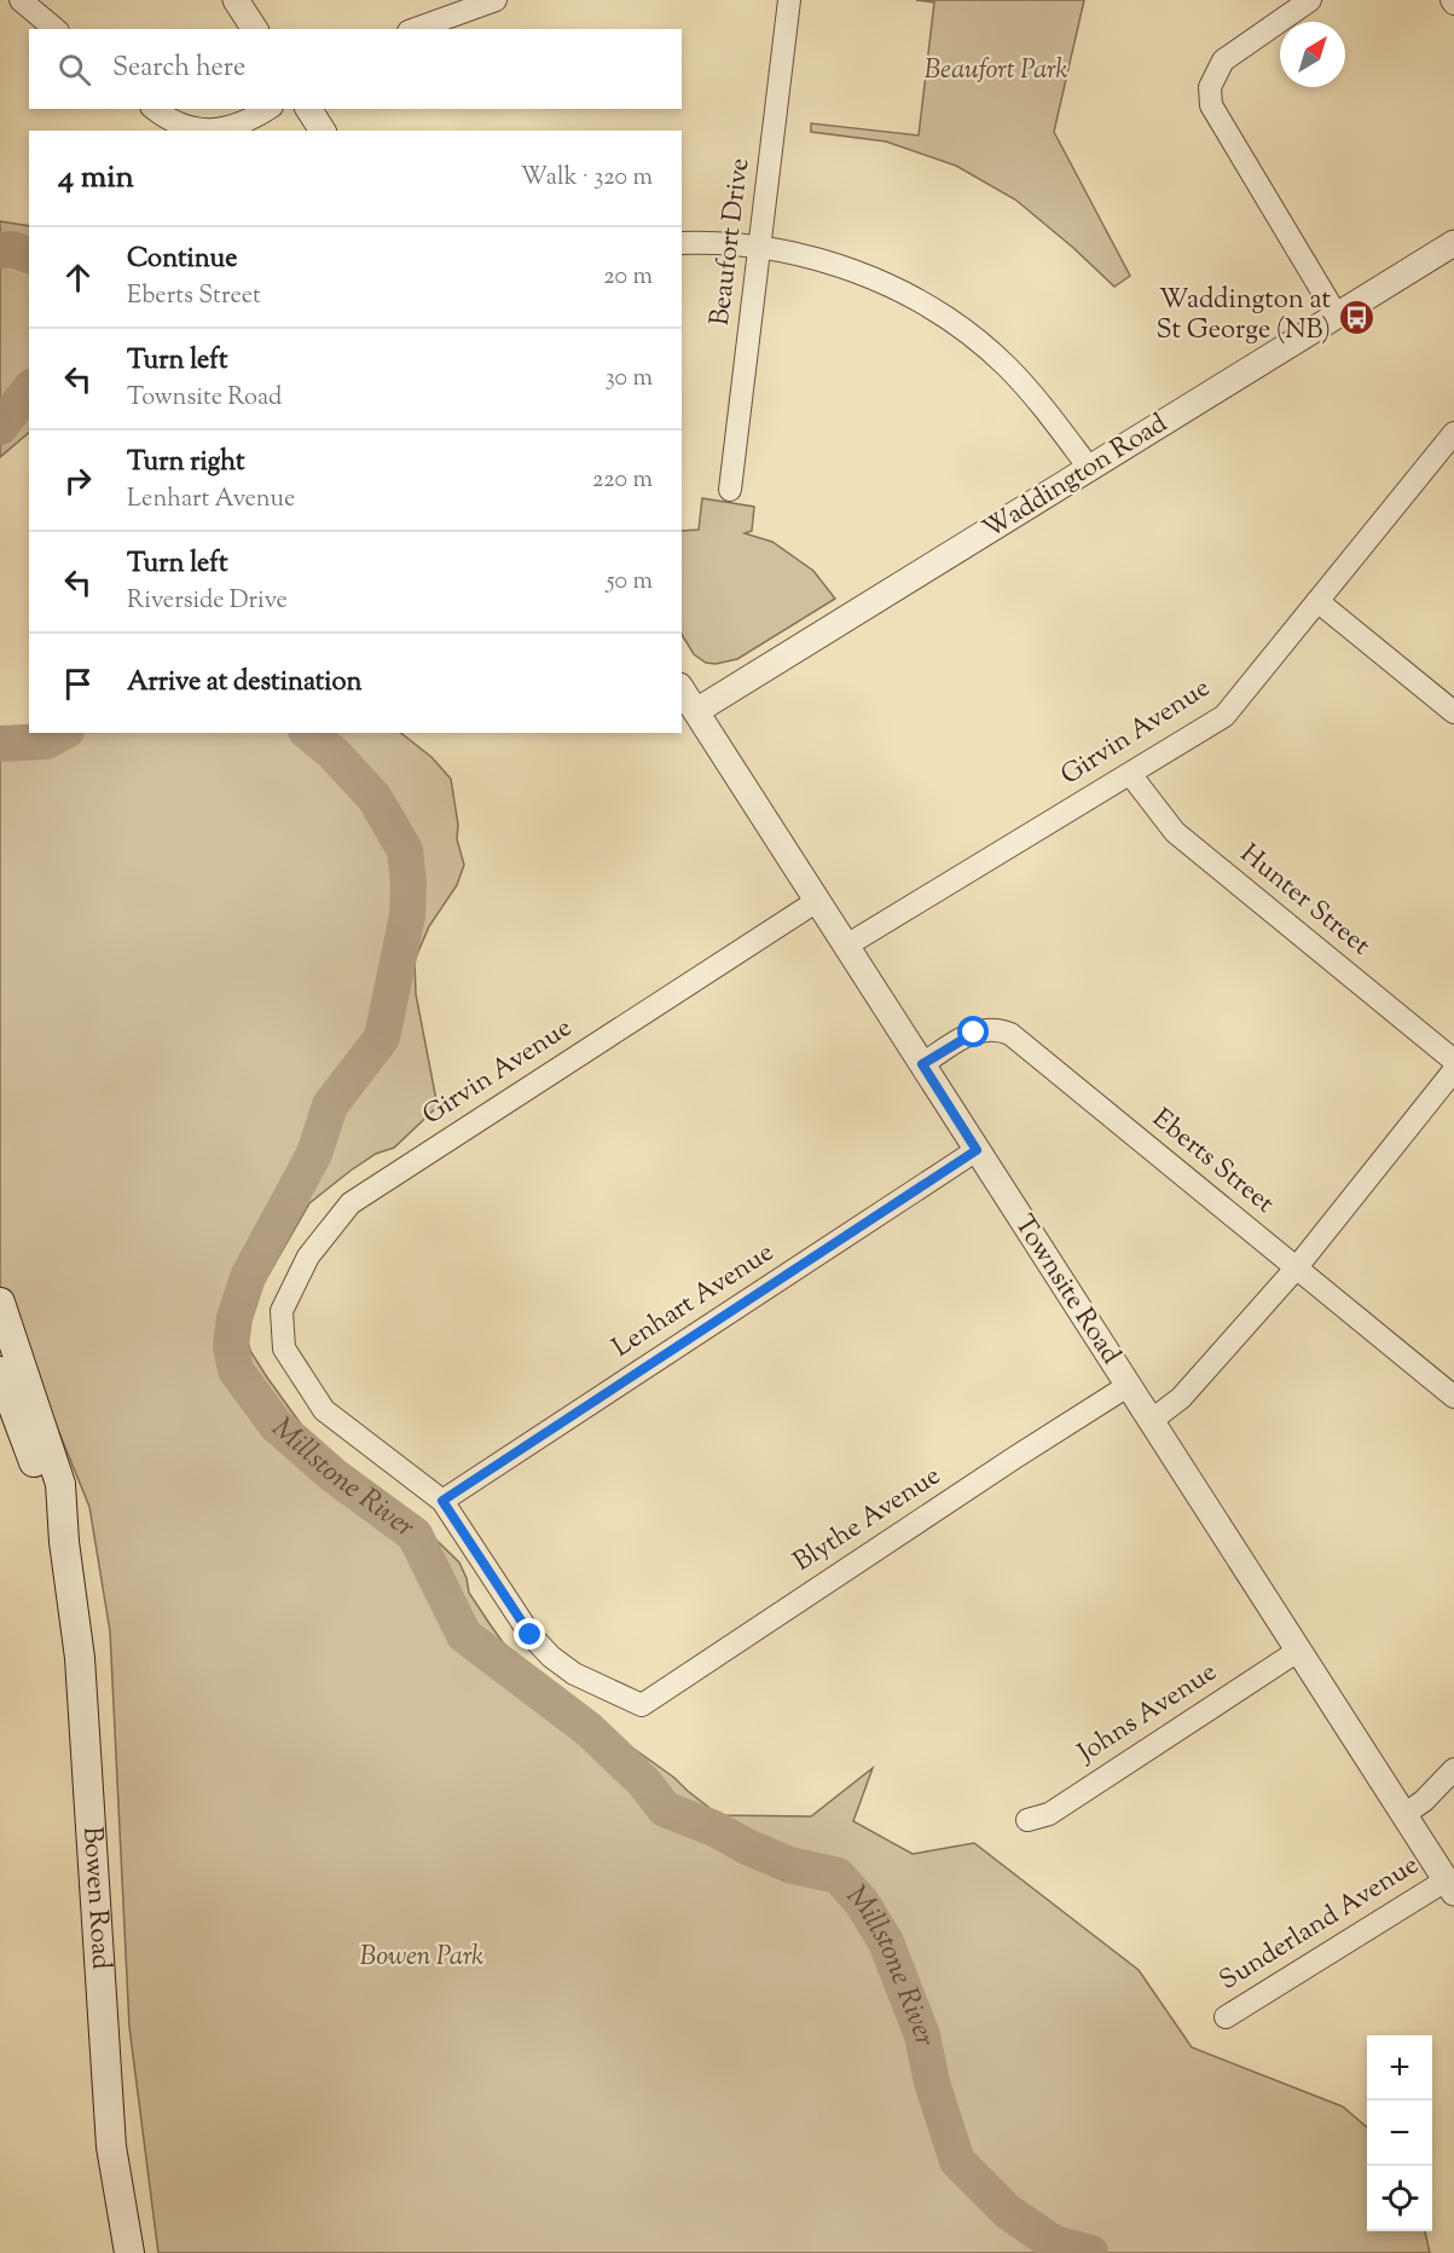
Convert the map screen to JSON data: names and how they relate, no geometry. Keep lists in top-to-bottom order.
{
  "streets": {
    "main road": ["Bowen Road"],
    "street": [
      "Beaufort Drive",
      "Waddington Road",
      "Girvin Avenue",
      "Hunter Street",
      "Eberts Street",
      "Townsite Road",
      "Lenhart Avenue",
      "Blythe Avenue",
      "Johns Avenue",
      "Sunderland Avenue"
    ]
  },
  "crossings": [
    ["Waddington Road", "Townsite Road"],
    ["Girvin Avenue", "Hunter Street"],
    ["Girvin Avenue", "Townsite Road"],
    ["Girvin Avenue", "Lenhart Avenue"],
    ["Girvin Avenue", "Blythe Avenue"],
    ["Eberts Street", "Townsite Road"],
    ["Townsite Road", "Lenhart Avenue"],
    ["Townsite Road", "Blythe Avenue"],
    ["Townsite Road", "Johns Avenue"],
    ["Townsite Road", "Sunderland Avenue"],
    ["Lenhart Avenue", "Blythe Avenue"]
  ],
  "water": ["Millstone River"],
  "parks": ["Beaufort Park", "Bowen Park"],
  "places": {
    "bus stop": ["Waddington at St George (NB)"]
  },
  "north": "top right",
  "page": {
    "search": "Search here",
    "heading": ["4 min", "Walk · 320 m"],
    "list": [
      ["Continue", "Eberts Street", "20 m"],
      ["Turn left", "Townsite Road", "30 m"],
      ["Turn right", "Lenhart Avenue", "220 m"],
      ["Turn left", "Riverside Drive", "50 m"],
      "Arrive at destination"
    ],
    "map_buttons": ["+", "−"]
  }
}
